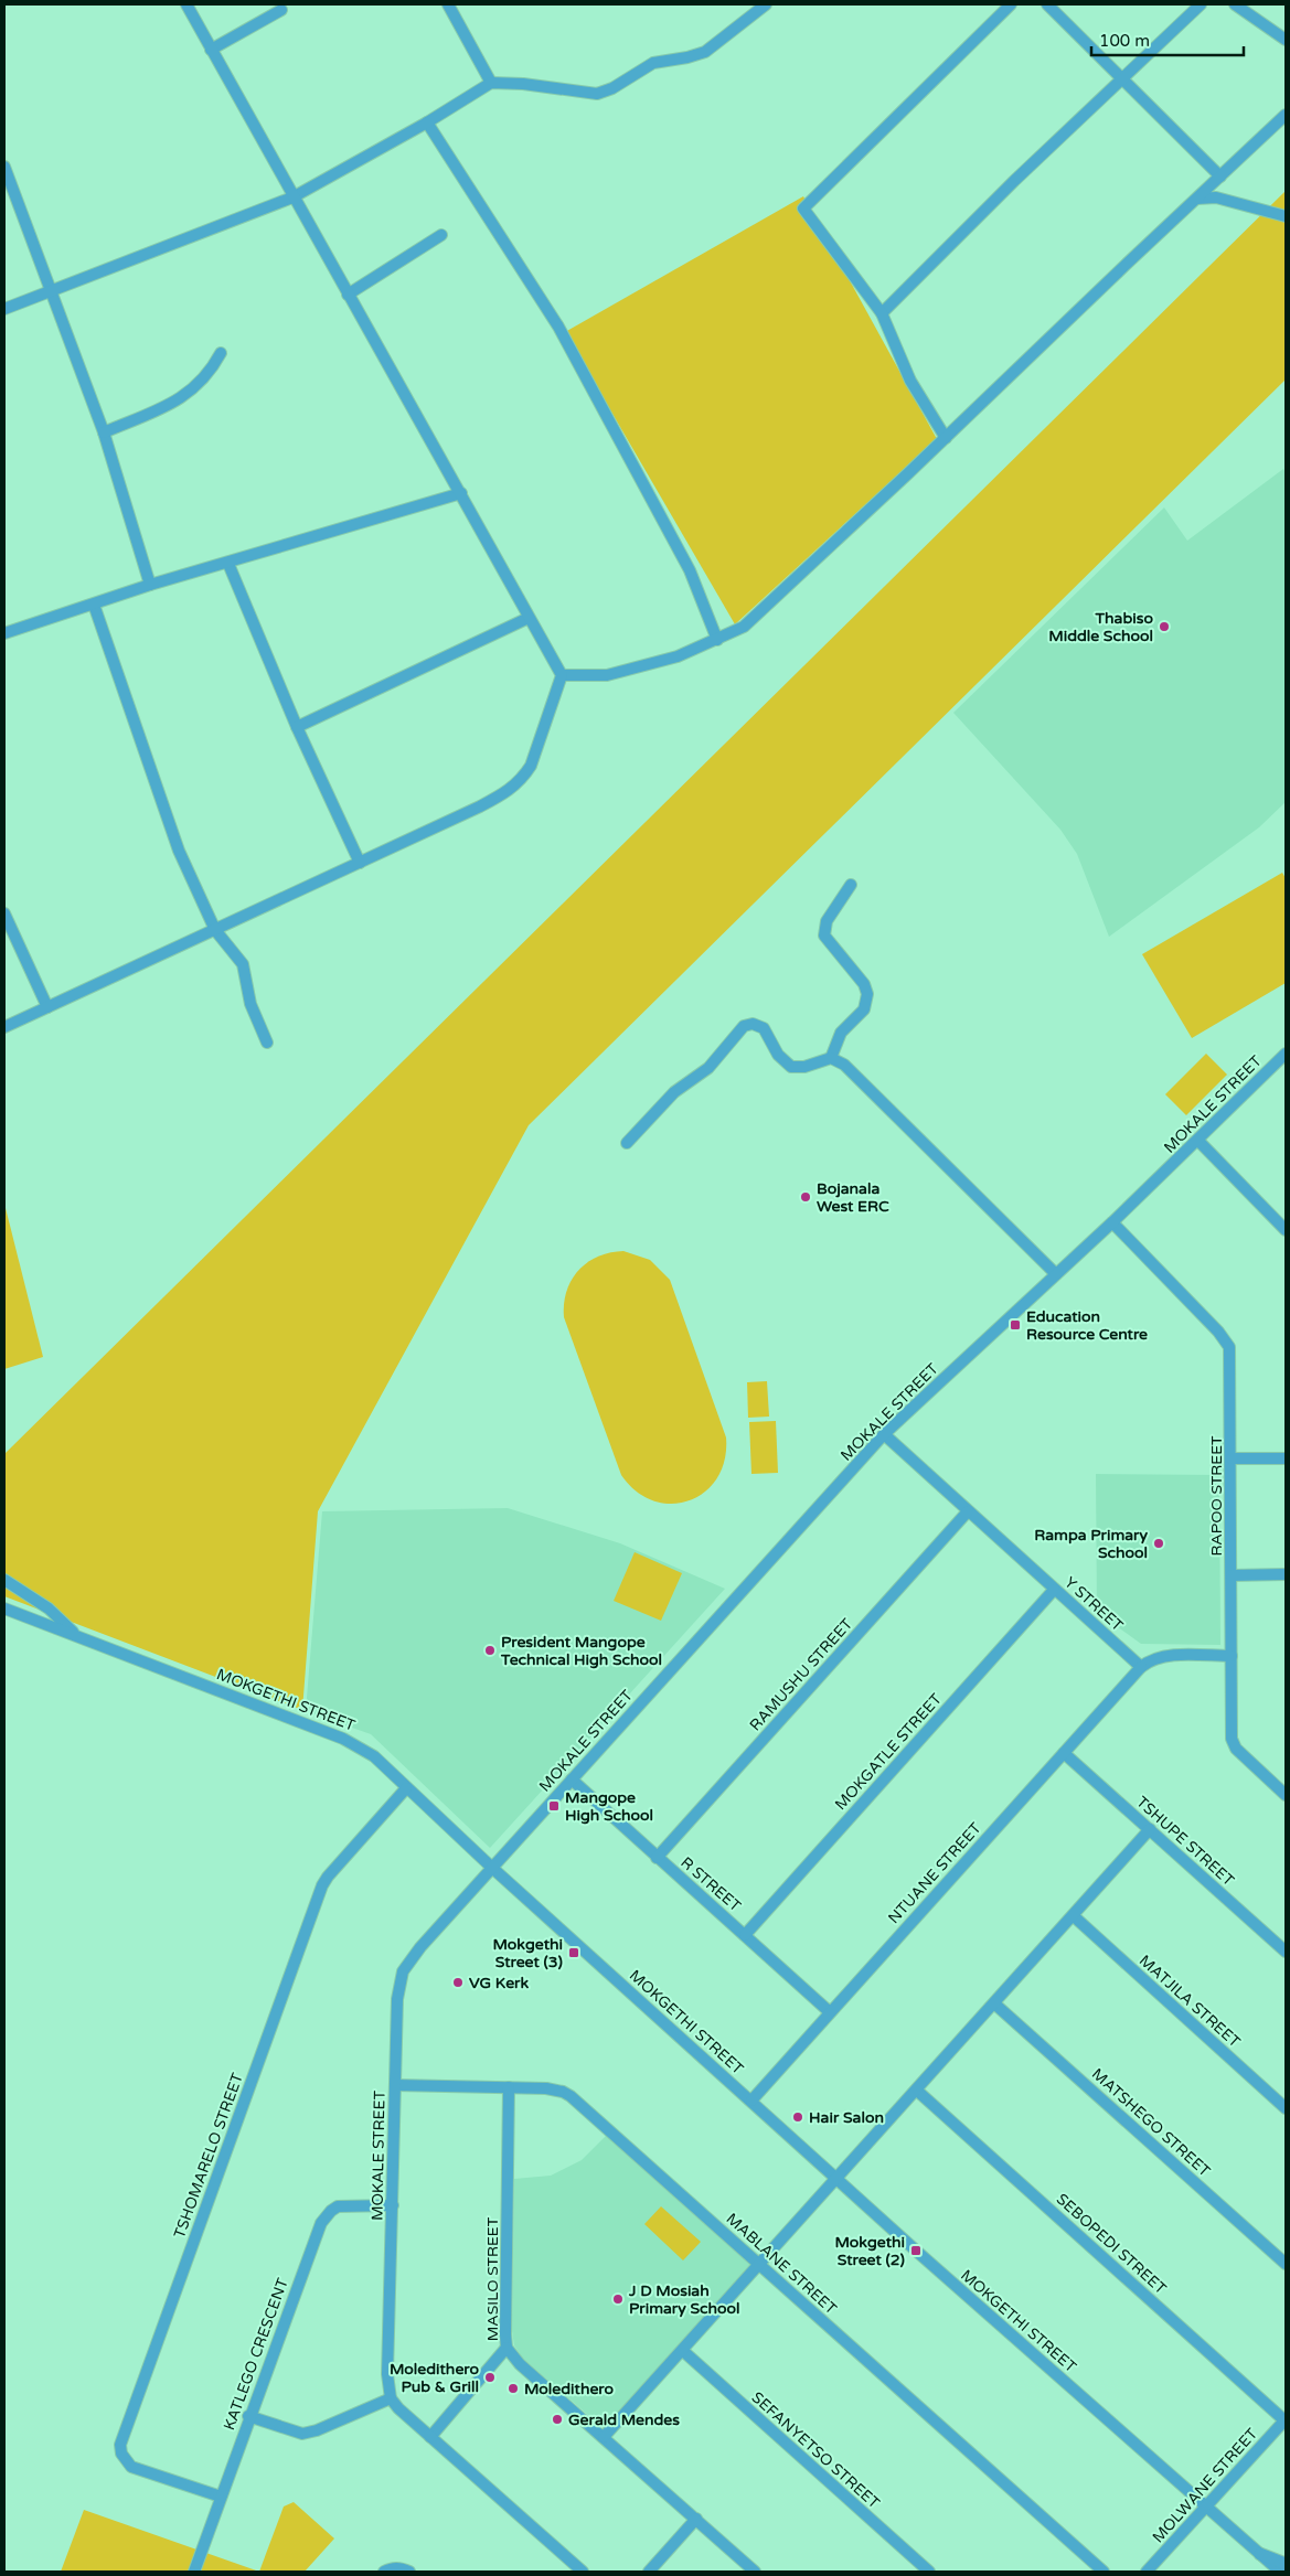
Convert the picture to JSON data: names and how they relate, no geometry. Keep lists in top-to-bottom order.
{
  "streets": {
    "street": [
      "MOKALE STREET",
      "RAPOO STREET",
      "Y STREET",
      "RAMUSHU STREET",
      "MOKGETHI STREET",
      "MOKGATLE STREET",
      "TSHUPE STREET",
      "NTUANE STREET",
      "R STREET",
      "MATJILA STREET",
      "MATSHEGO STREET",
      "TSHOMARELO STREET",
      "SEBOPEDI STREET",
      "MABLANE STREET",
      "MASILO STREET",
      "KATLEGO CRESCENT",
      "SEFANYETSO STREET",
      "MOLWANE STREET"
    ]
  },
  "crossings": [
    ["MOKALE STREET", "RAPOO STREET"],
    ["MOKALE STREET", "Y STREET"],
    ["MOKALE STREET", "MOKGETHI STREET"],
    ["MOKALE STREET", "R STREET"],
    ["MOKALE STREET", "MABLANE STREET"],
    ["MOKALE STREET", "KATLEGO CRESCENT"],
    ["Y STREET", "RAMUSHU STREET"],
    ["Y STREET", "MOKGATLE STREET"],
    ["Y STREET", "NTUANE STREET"],
    ["RAMUSHU STREET", "R STREET"],
    ["MOKGETHI STREET", "NTUANE STREET"],
    ["MOKGETHI STREET", "TSHOMARELO STREET"],
    ["MOKGETHI STREET", "MOLWANE STREET"],
    ["MOKGATLE STREET", "R STREET"],
    ["TSHUPE STREET", "NTUANE STREET"],
    ["NTUANE STREET", "R STREET"],
    ["TSHOMARELO STREET", "KATLEGO CRESCENT"],
    ["SEBOPEDI STREET", "MOLWANE STREET"],
    ["MABLANE STREET", "MASILO STREET"]
  ],
  "places": {
    "other": [
      "Thabiso Middle School",
      "Bojanala West ERC",
      "Rampa Primary School",
      "President Mangope Technical High School",
      "VG Kerk",
      "Hair Salon",
      "J D Mosiah Primary School",
      "Moledithero Pub & Grill",
      "Moledithero",
      "Gerald Mendes"
    ],
    "transit": [
      "Education Resource Centre",
      "Mangope High School",
      "Mokgethi Street (3)",
      "Mokgethi Street (2)"
    ]
  },
  "scale_bar": "100 m"
}
